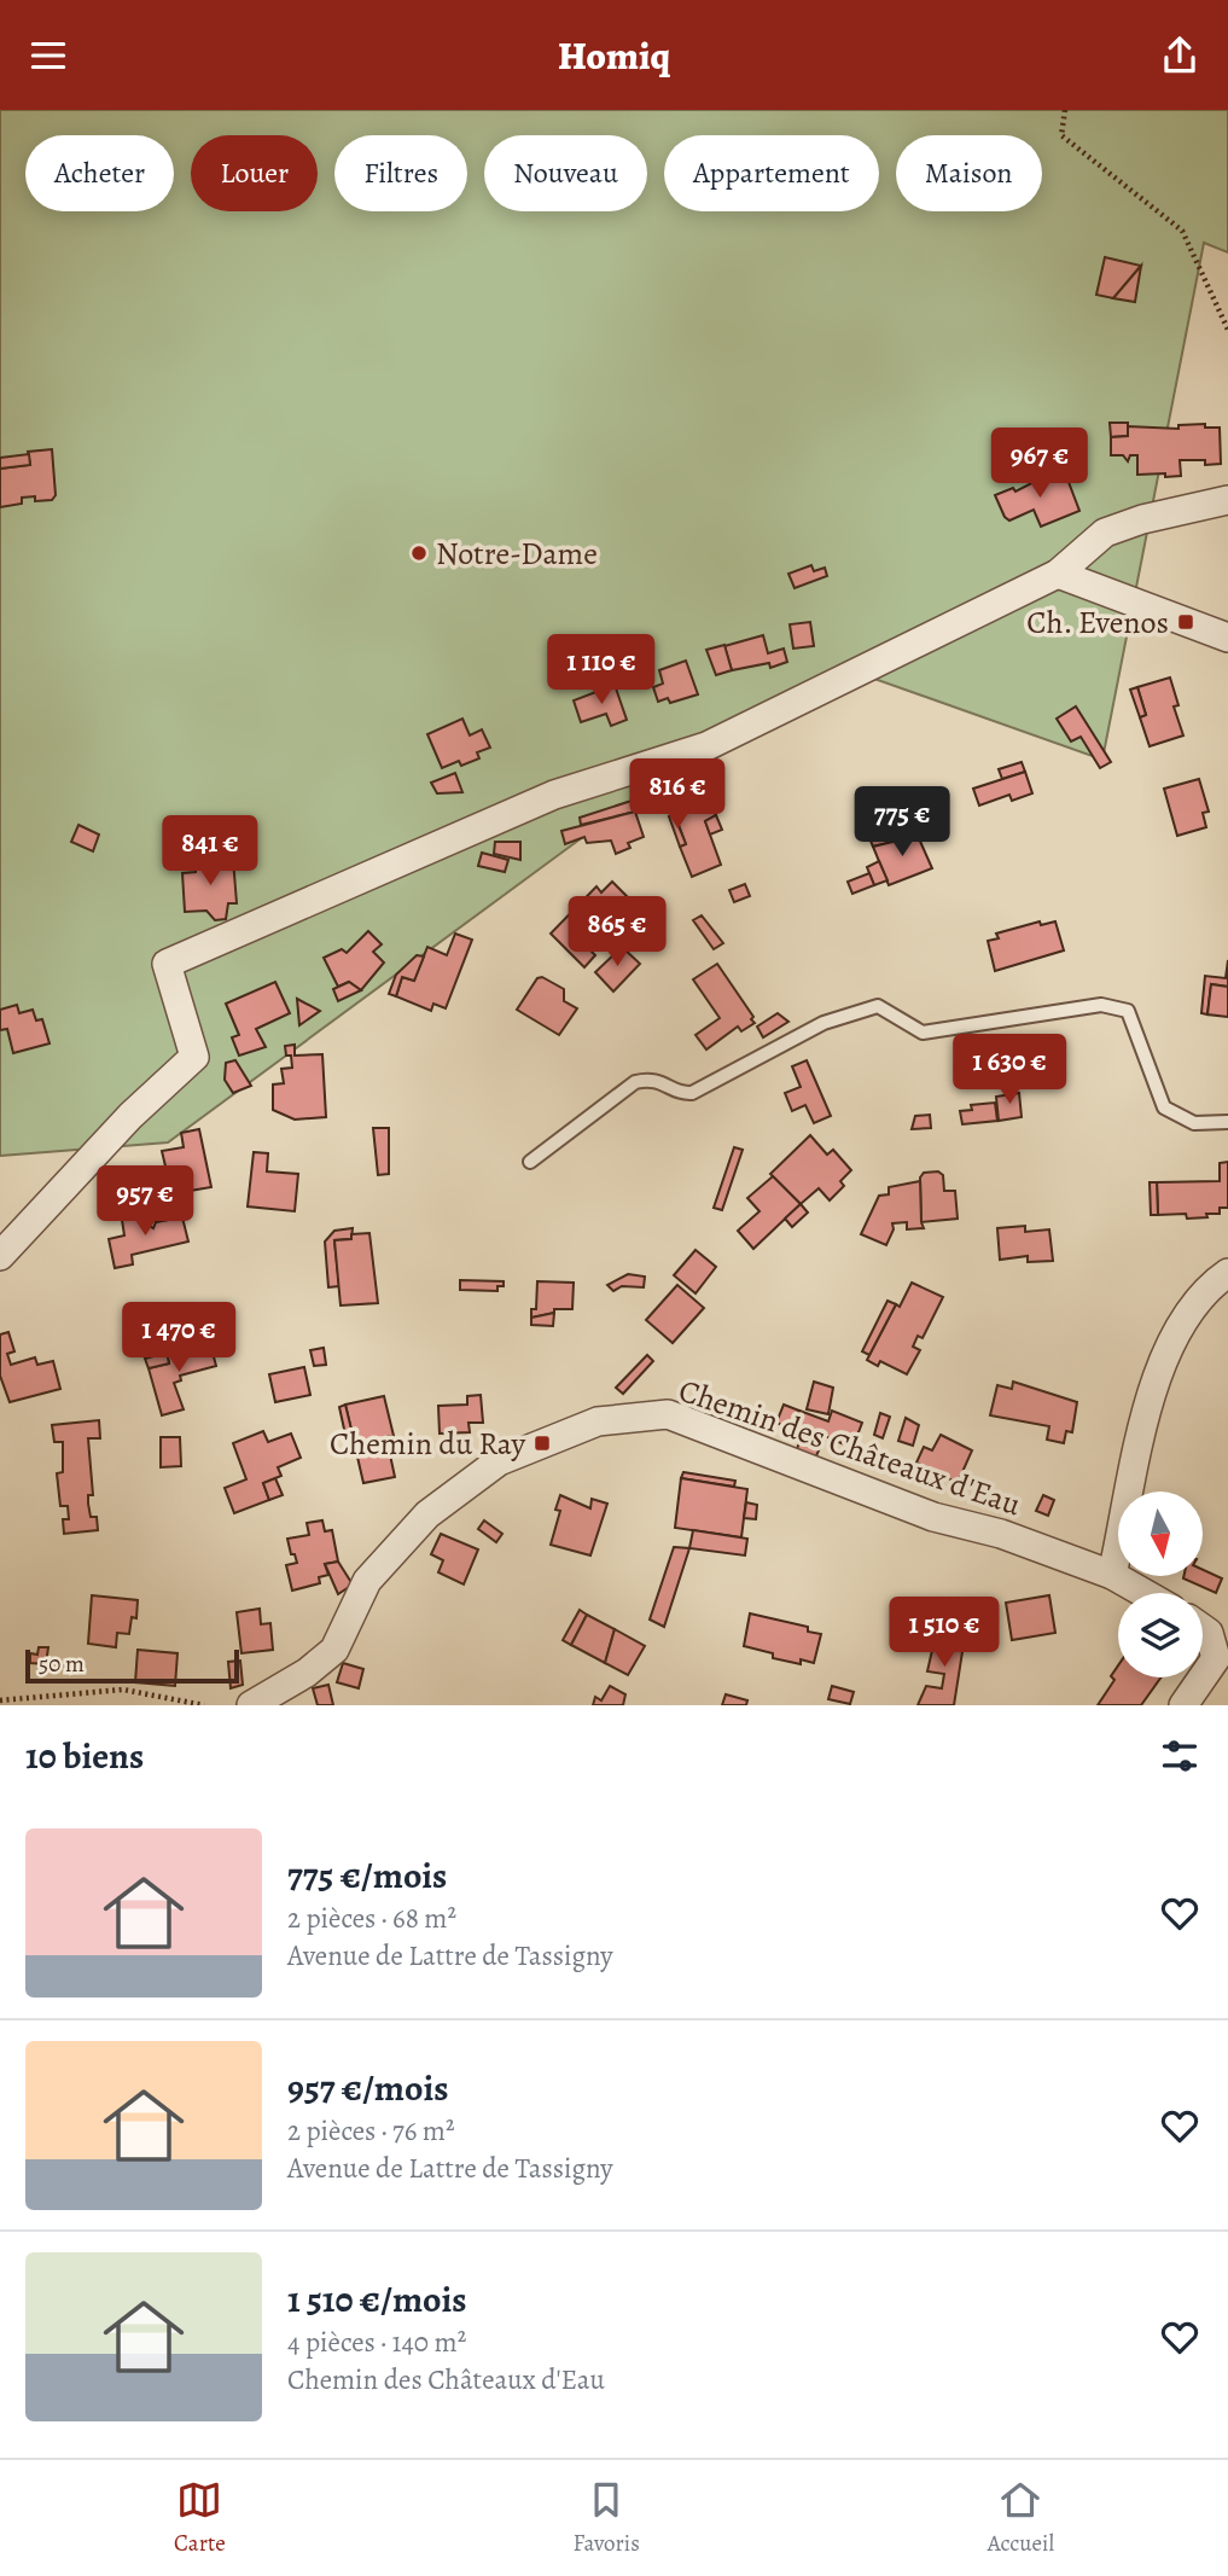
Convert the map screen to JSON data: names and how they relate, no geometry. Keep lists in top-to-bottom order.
{
  "streets": {
    "street": ["Chemin des Châteaux d'Eau"]
  },
  "places": {
    "other": ["Notre-Dame"],
    "transit": ["Ch. Evenos", "Chemin du Ray"]
  },
  "scale_bar": "50 m",
  "north": "bottom",
  "page": {
    "header": "Homiq",
    "chip": [
      "Acheter",
      "Louer",
      "Filtres",
      "Nouveau",
      "Appartement",
      "Maison"
    ],
    "price": [
      "967 €",
      "1 110 €",
      "816 €",
      "775 €",
      "841 €",
      "865 €",
      "1 630 €",
      "957 €",
      "1 470 €",
      "1 510 €"
    ],
    "scale": "50 m",
    "heading": "10 biens",
    "list": [
      {
        "name": "775 €/mois",
        "note": "2 pièces · 68 m² · Avenue de Lattre de Tassigny"
      },
      {
        "name": "957 €/mois",
        "note": "2 pièces · 76 m² · Avenue de Lattre de Tassigny"
      },
      {
        "name": "1 510 €/mois",
        "note": "4 pièces · 140 m² · Chemin des Châteaux d'Eau"
      }
    ],
    "tabs": ["Carte", "Favoris", "Accueil"]
  }
}
